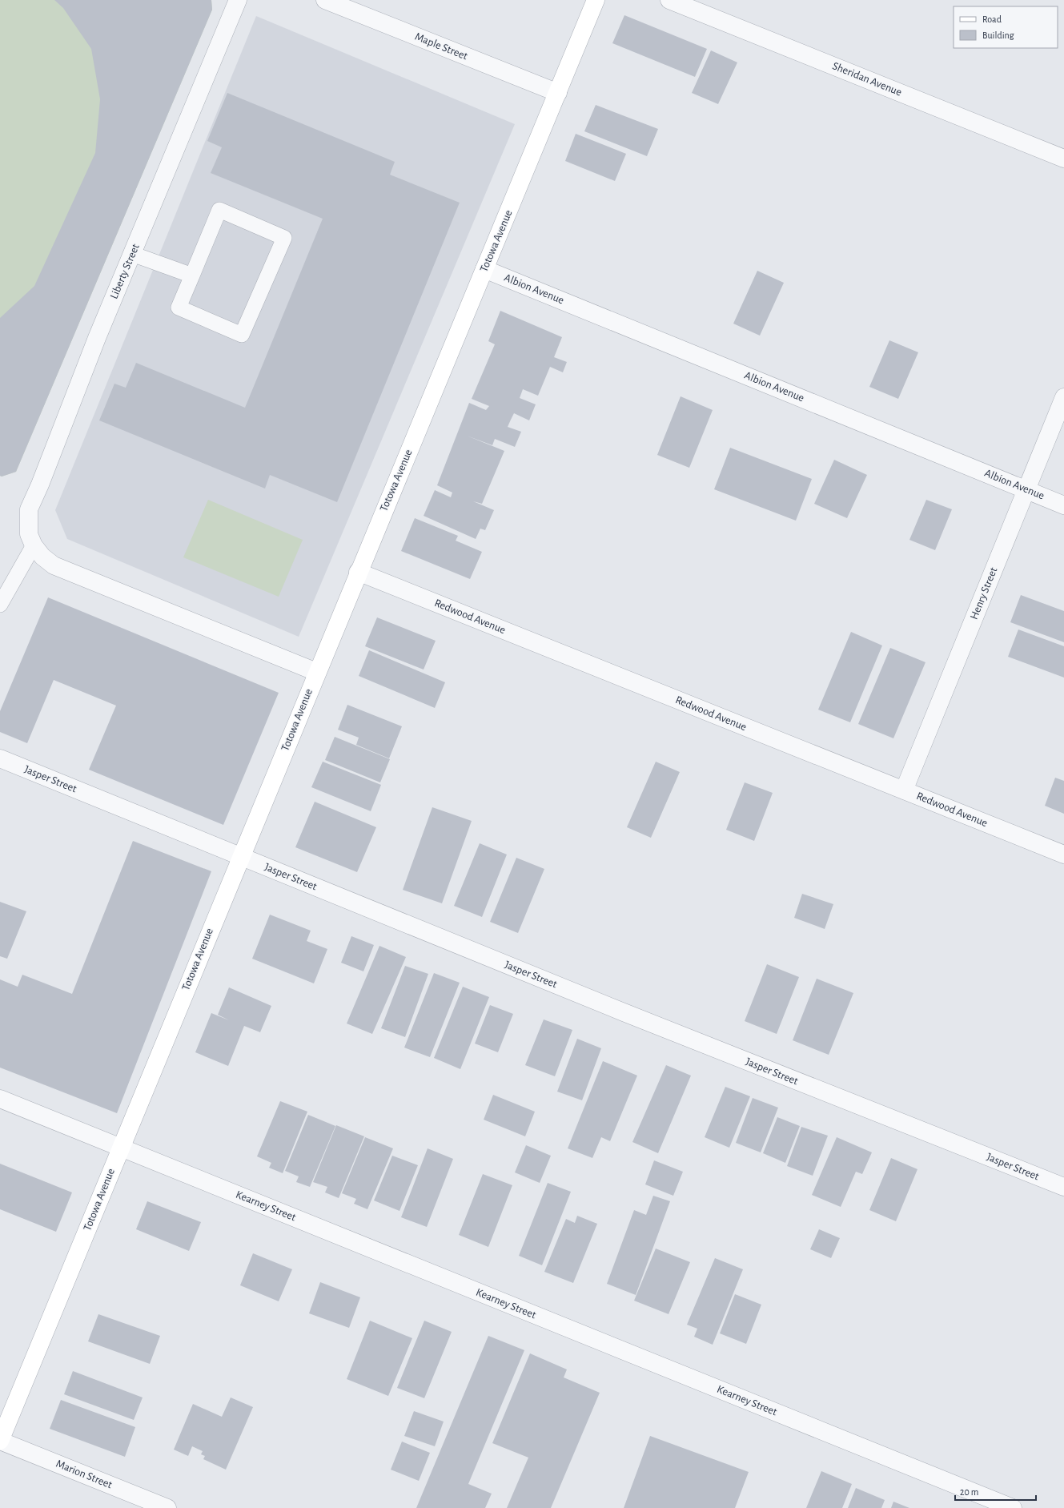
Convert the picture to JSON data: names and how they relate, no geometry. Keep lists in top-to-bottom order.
{
  "streets": {
    "street": [
      "Maple Street",
      "Sheridan Avenue",
      "Totowa Avenue",
      "Liberty Street",
      "Albion Avenue",
      "Henry Street",
      "Redwood Avenue",
      "Jasper Street",
      "Kearney Street",
      "Marion Street"
    ]
  },
  "crossings": [
    ["Maple Street", "Totowa Avenue"],
    ["Totowa Avenue", "Albion Avenue"],
    ["Totowa Avenue", "Redwood Avenue"],
    ["Totowa Avenue", "Jasper Street"],
    ["Totowa Avenue", "Kearney Street"],
    ["Totowa Avenue", "Marion Street"],
    ["Albion Avenue", "Henry Street"],
    ["Henry Street", "Redwood Avenue"]
  ],
  "legend": ["Road", "Building"],
  "scale_bar": "20 m"
}
